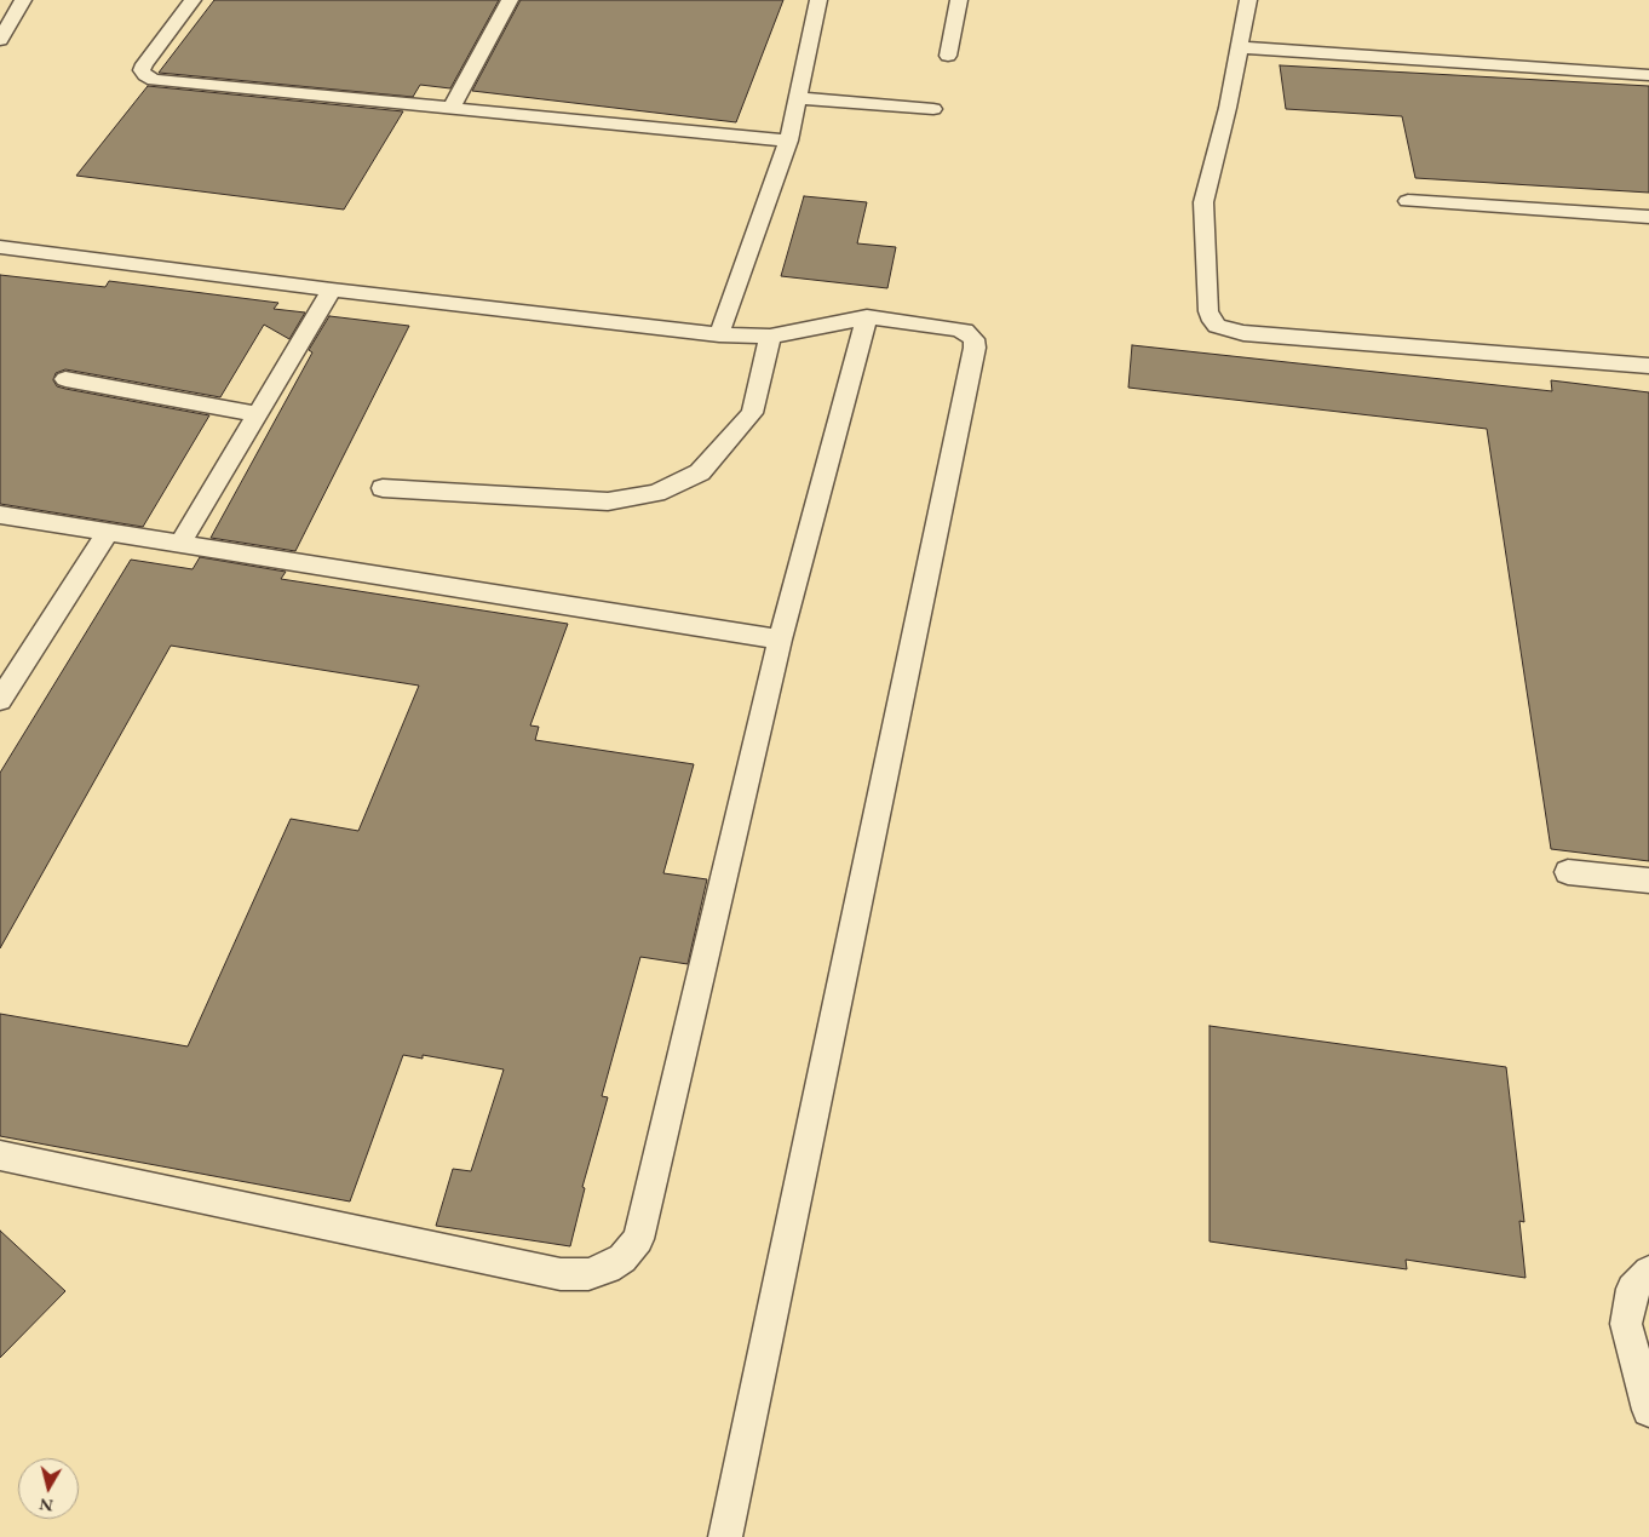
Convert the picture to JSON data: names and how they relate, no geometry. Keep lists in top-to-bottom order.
{
  "north": "bottom"
}
